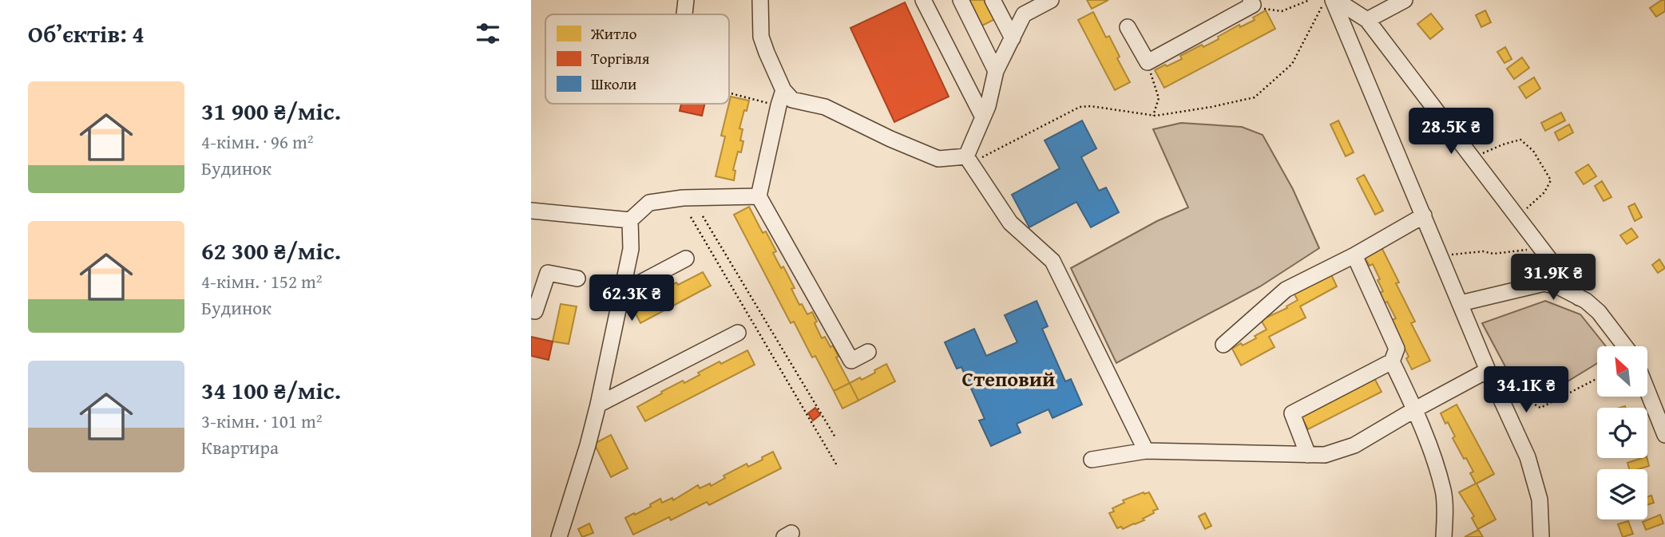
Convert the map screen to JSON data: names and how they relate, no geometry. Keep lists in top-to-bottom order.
{
  "districts": ["Степовий"],
  "legend": ["Житло", "Торгівля", "Школи"],
  "north": "top left",
  "page": {
    "heading": "Об’єктів: 4",
    "list": [
      {
        "name": "31 900 ₴/міс.",
        "note": "4-кімн. · 96 m² · Будинок"
      },
      {
        "name": "62 300 ₴/міс.",
        "note": "4-кімн. · 152 m² · Будинок"
      },
      {
        "name": "34 100 ₴/міс.",
        "note": "3-кімн. · 101 m² · Квартира"
      }
    ],
    "price": [
      "28.5K ₴",
      "31.9K ₴",
      "62.3K ₴",
      "34.1K ₴"
    ]
  }
}
